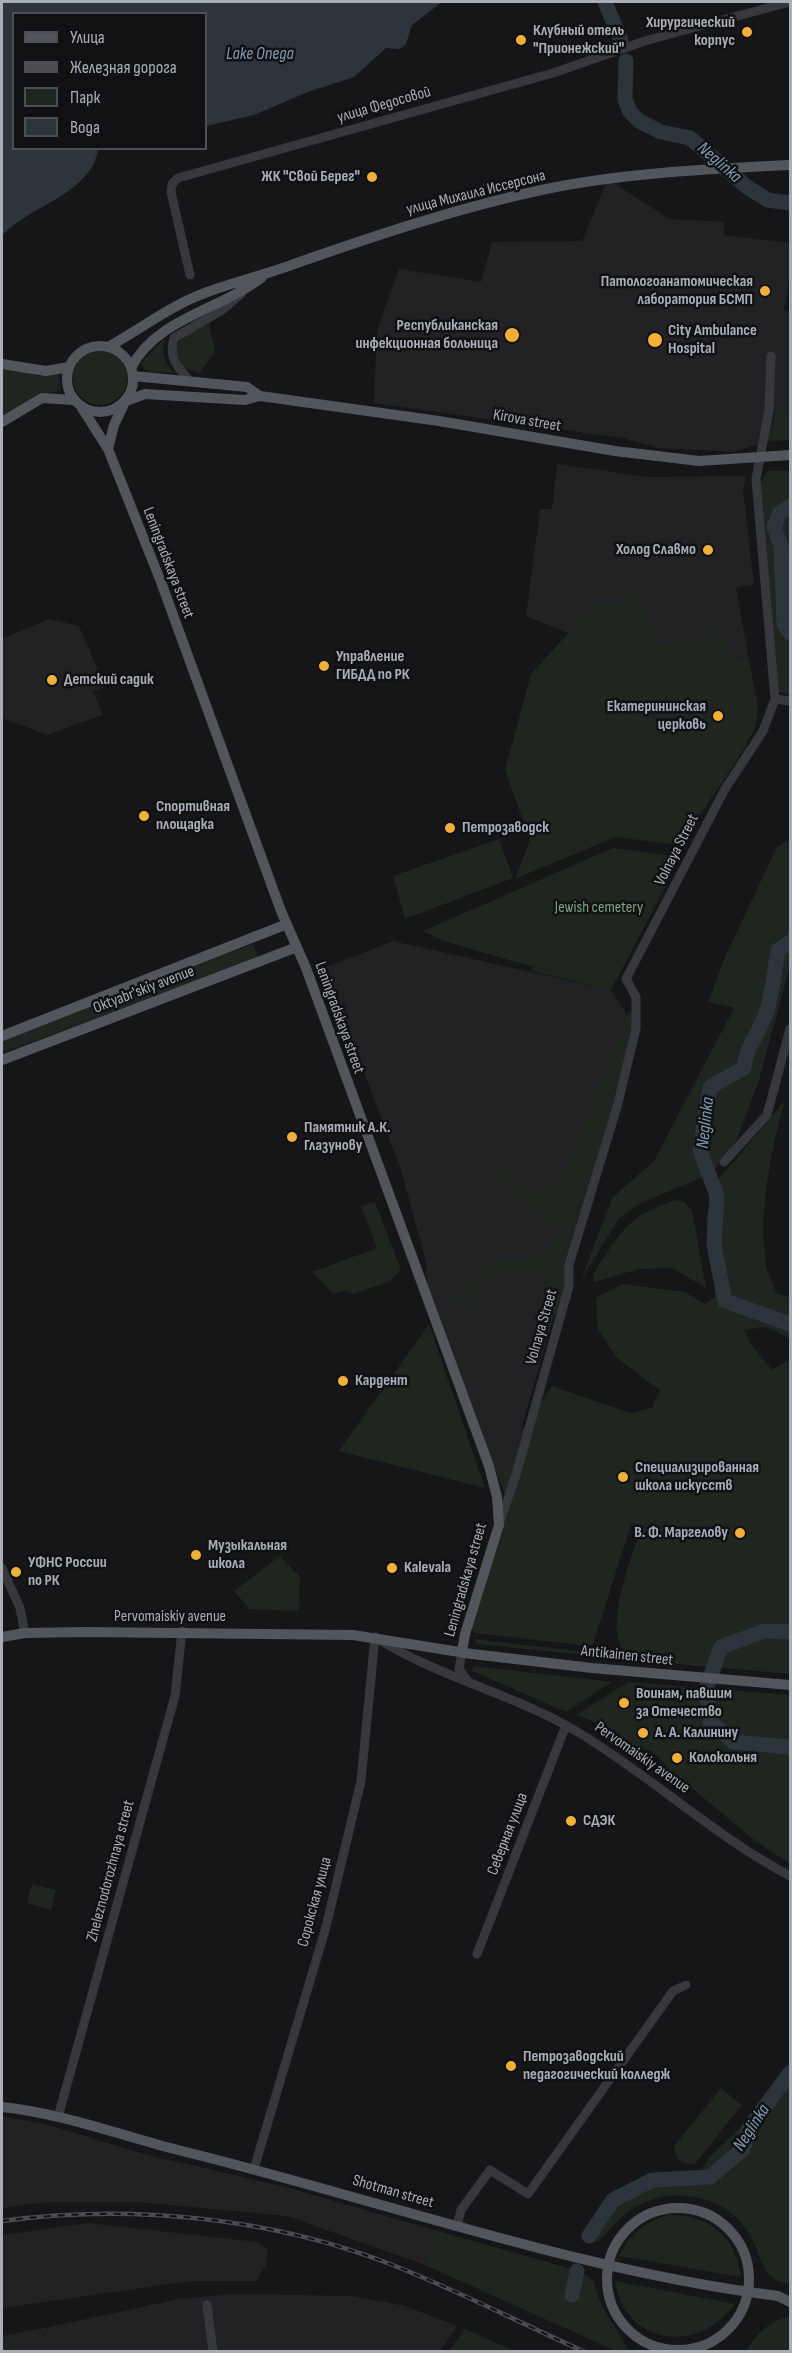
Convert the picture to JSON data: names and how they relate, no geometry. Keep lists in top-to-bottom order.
{
  "streets": {
    "main road": [
      "улица Михаила Иссерсона",
      "Kirova street",
      "Leningradskaya street",
      "Oktyabr'skiy avenue",
      "Pervomaiskiy avenue",
      "Antikainen street",
      "Shotman street"
    ],
    "street": [
      "улица Федосовой",
      "Volnaya Street",
      "Северная улица",
      "Zheleznodorozhnaya street",
      "Сорокская улица"
    ]
  },
  "crossings": [
    ["улица Михаила Иссерсона", "Kirova street"],
    ["улица Михаила Иссерсона", "Leningradskaya street"],
    ["Kirova street", "Leningradskaya street"],
    ["Kirova street", "Volnaya Street"],
    ["Leningradskaya street", "Volnaya Street"],
    ["Leningradskaya street", "Oktyabr'skiy avenue"],
    ["Leningradskaya street", "Pervomaiskiy avenue"],
    ["Leningradskaya street", "Antikainen street"],
    ["Pervomaiskiy avenue", "Antikainen street"],
    ["Pervomaiskiy avenue", "Северная улица"],
    ["Pervomaiskiy avenue", "Zheleznodorozhnaya street"],
    ["Pervomaiskiy avenue", "Сорокская улица"],
    ["Zheleznodorozhnaya street", "Shotman street"],
    ["Сорокская улица", "Shotman street"]
  ],
  "water": ["Lake Onega", "Neglinka"],
  "parks": ["Jewish cemetery"],
  "places": [
    "Хирургический корпус",
    "Клубный отель \"Прионежский\"",
    "ЖК \"Свой Берег\"",
    "Патологоанатомическая лаборатория БСМП",
    "Республиканская инфекционная больница",
    "City Ambulance Hospital",
    "Холод Славмо",
    "Управление ГИБДД по РК",
    "Детский садик",
    "Екатерининская церковь",
    "Спортивная площадка",
    "Петрозаводск",
    "Памятник А.К. Глазунову",
    "Кардент",
    "Специализированная школа искусств",
    "В. Ф. Маргелову",
    "Музыкальная школа",
    "Kalevala",
    "УФНС России по РК",
    "Воинам, павшим за Отечество",
    "А. А. Калинину",
    "Колокольня",
    "СДЭК",
    "Петрозаводский педагогический колледж"
  ],
  "legend": [
    "Улица",
    "Железная дорога",
    "Парк",
    "Вода"
  ]
}
